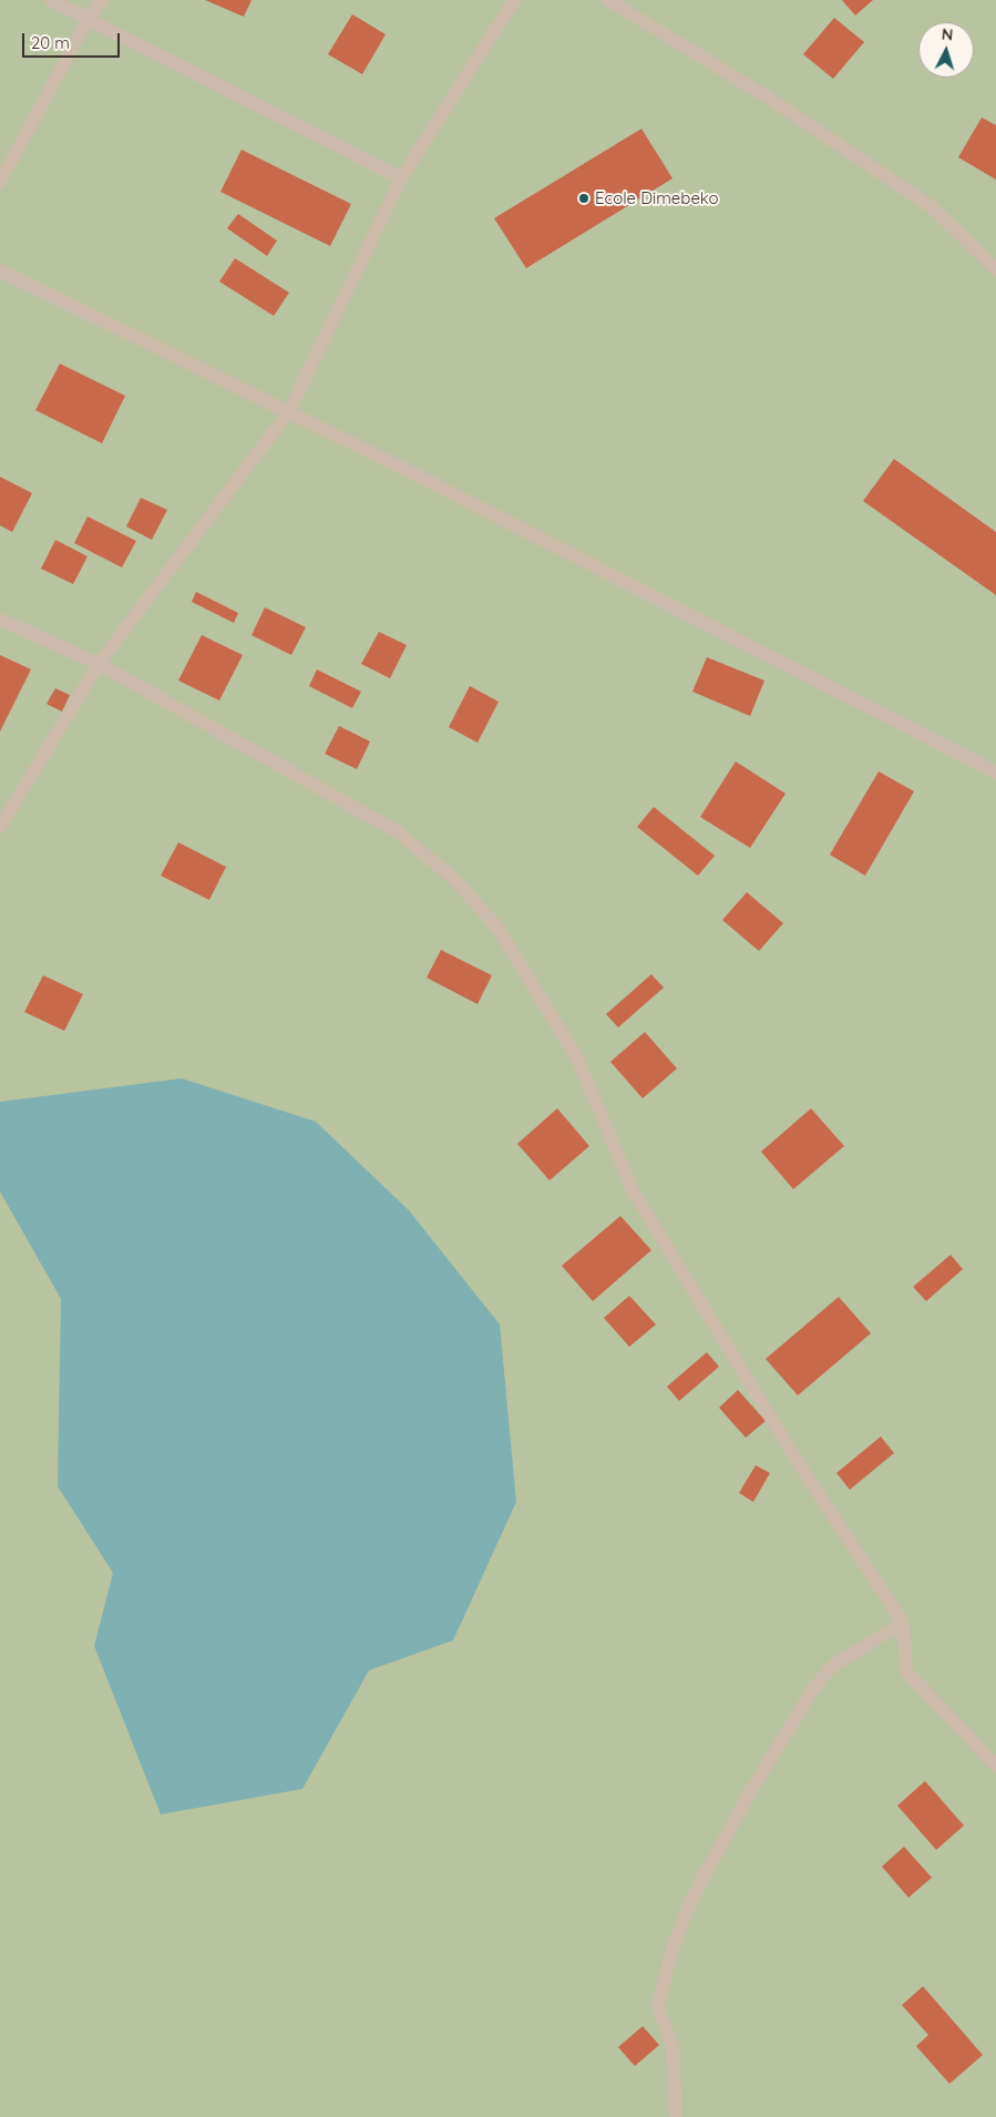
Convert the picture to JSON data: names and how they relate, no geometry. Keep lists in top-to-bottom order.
{
  "places": ["Ecole Dimebeko"],
  "scale_bar": "20 m",
  "north": "top"
}
